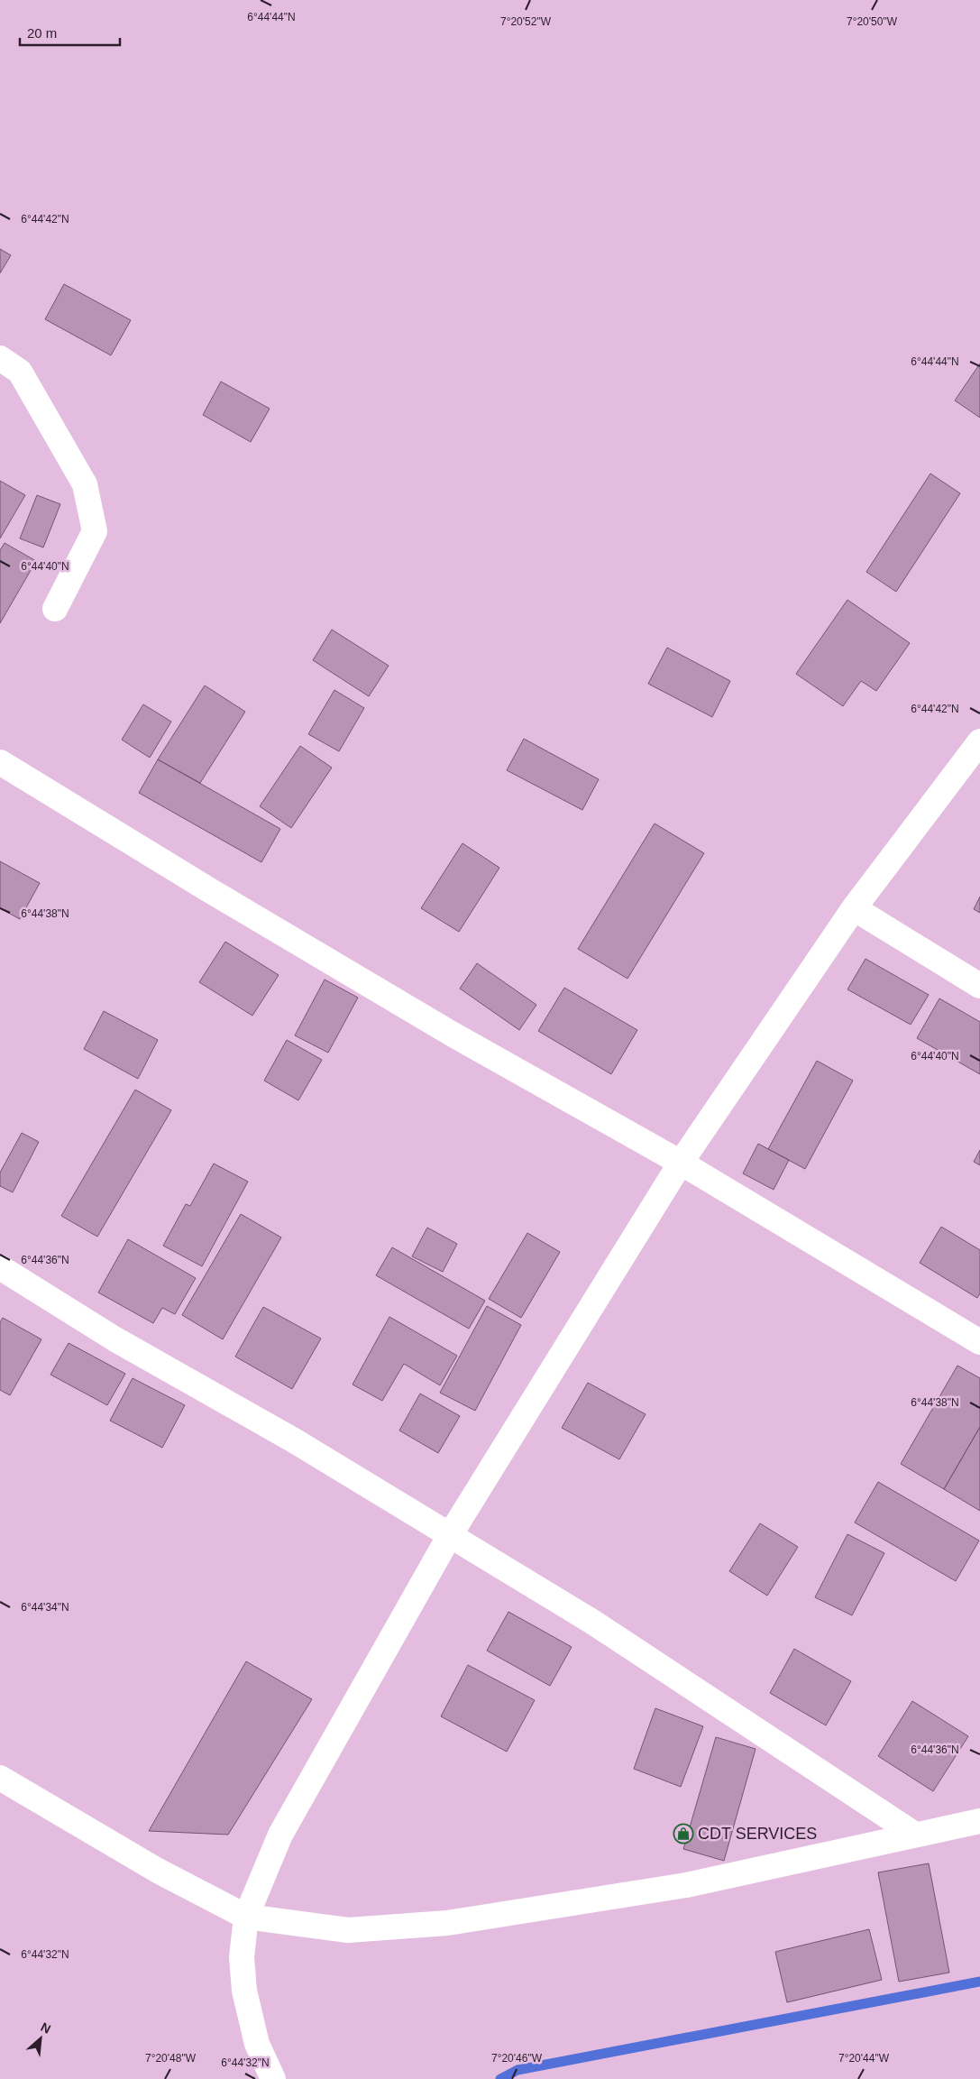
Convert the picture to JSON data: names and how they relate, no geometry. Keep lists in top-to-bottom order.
{
  "places": {
    "shop": ["CDT SERVICES"]
  },
  "scale_bar": "20 m",
  "north": "top right",
  "coordinates": [
    "6°44'44\"N",
    "7°20'52\"W",
    "7°20'50\"W",
    "6°44'42\"N",
    "6°44'40\"N",
    "6°44'38\"N",
    "6°44'36\"N",
    "6°44'34\"N",
    "6°44'32\"N",
    "7°20'48\"W",
    "7°20'46\"W",
    "7°20'44\"W"
  ]
}
